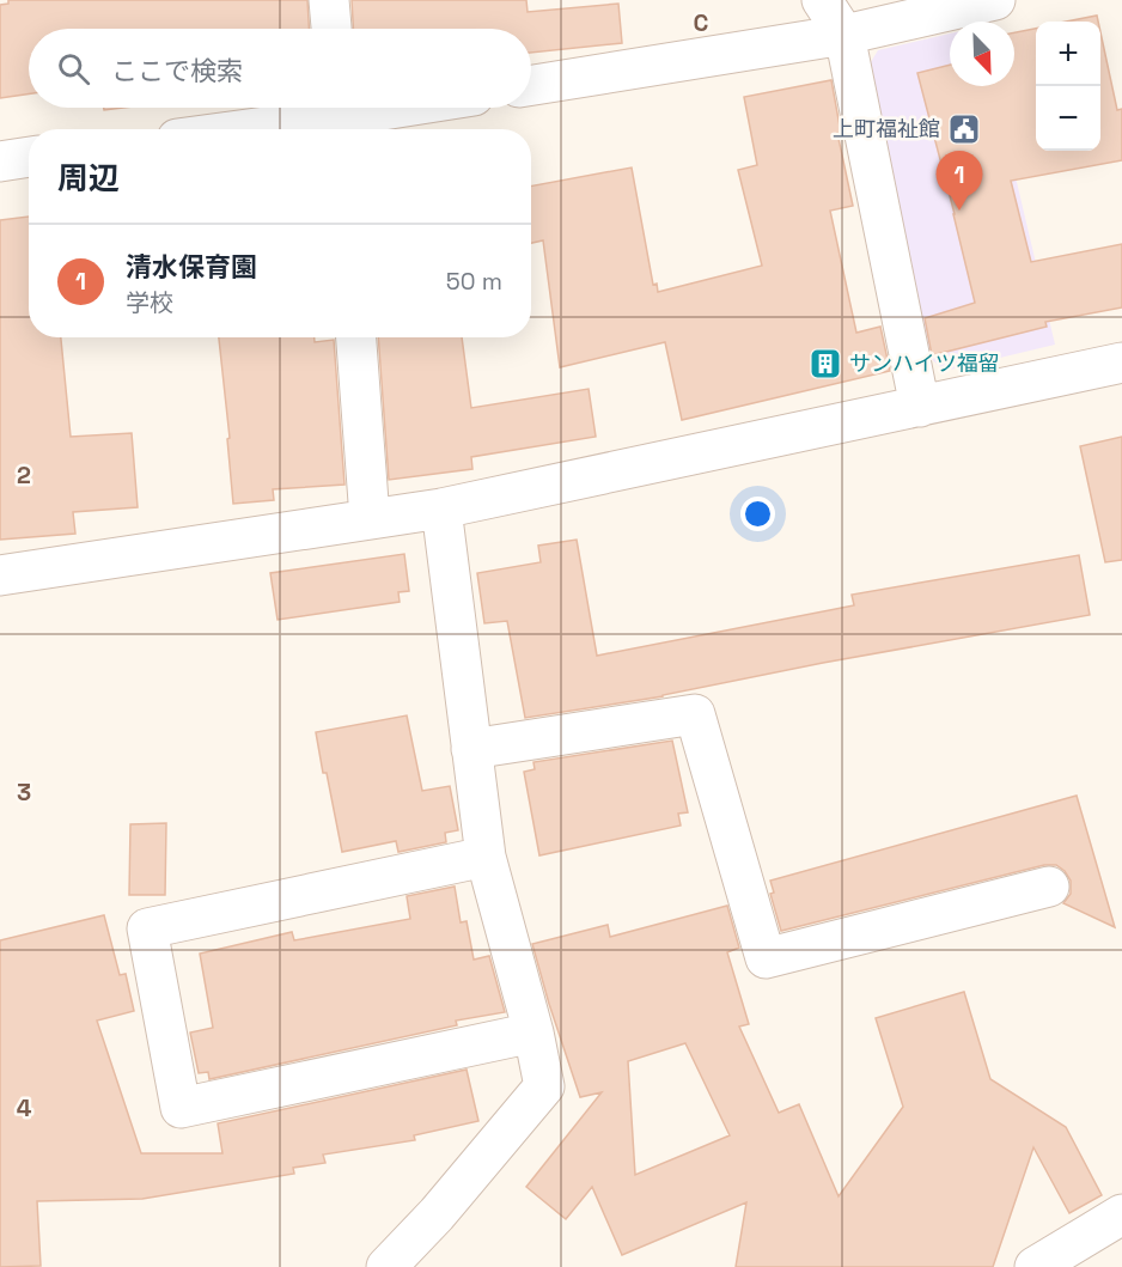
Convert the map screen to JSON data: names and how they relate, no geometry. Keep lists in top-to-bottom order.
{
  "places": {
    "public building": ["上町福祉館"],
    "building": ["サンハイツ福留"]
  },
  "north": "bottom right",
  "page": {
    "map_buttons": ["+", "−"],
    "search": "ここで検索",
    "heading": "周辺",
    "pins": "1",
    "list": [
      {
        "mark": "1",
        "name": "清水保育園",
        "note": "学校",
        "value": "50 m"
      }
    ]
  },
  "grid": {
    "columns": ["C"],
    "rows": ["2", "3", "4"]
  }
}
